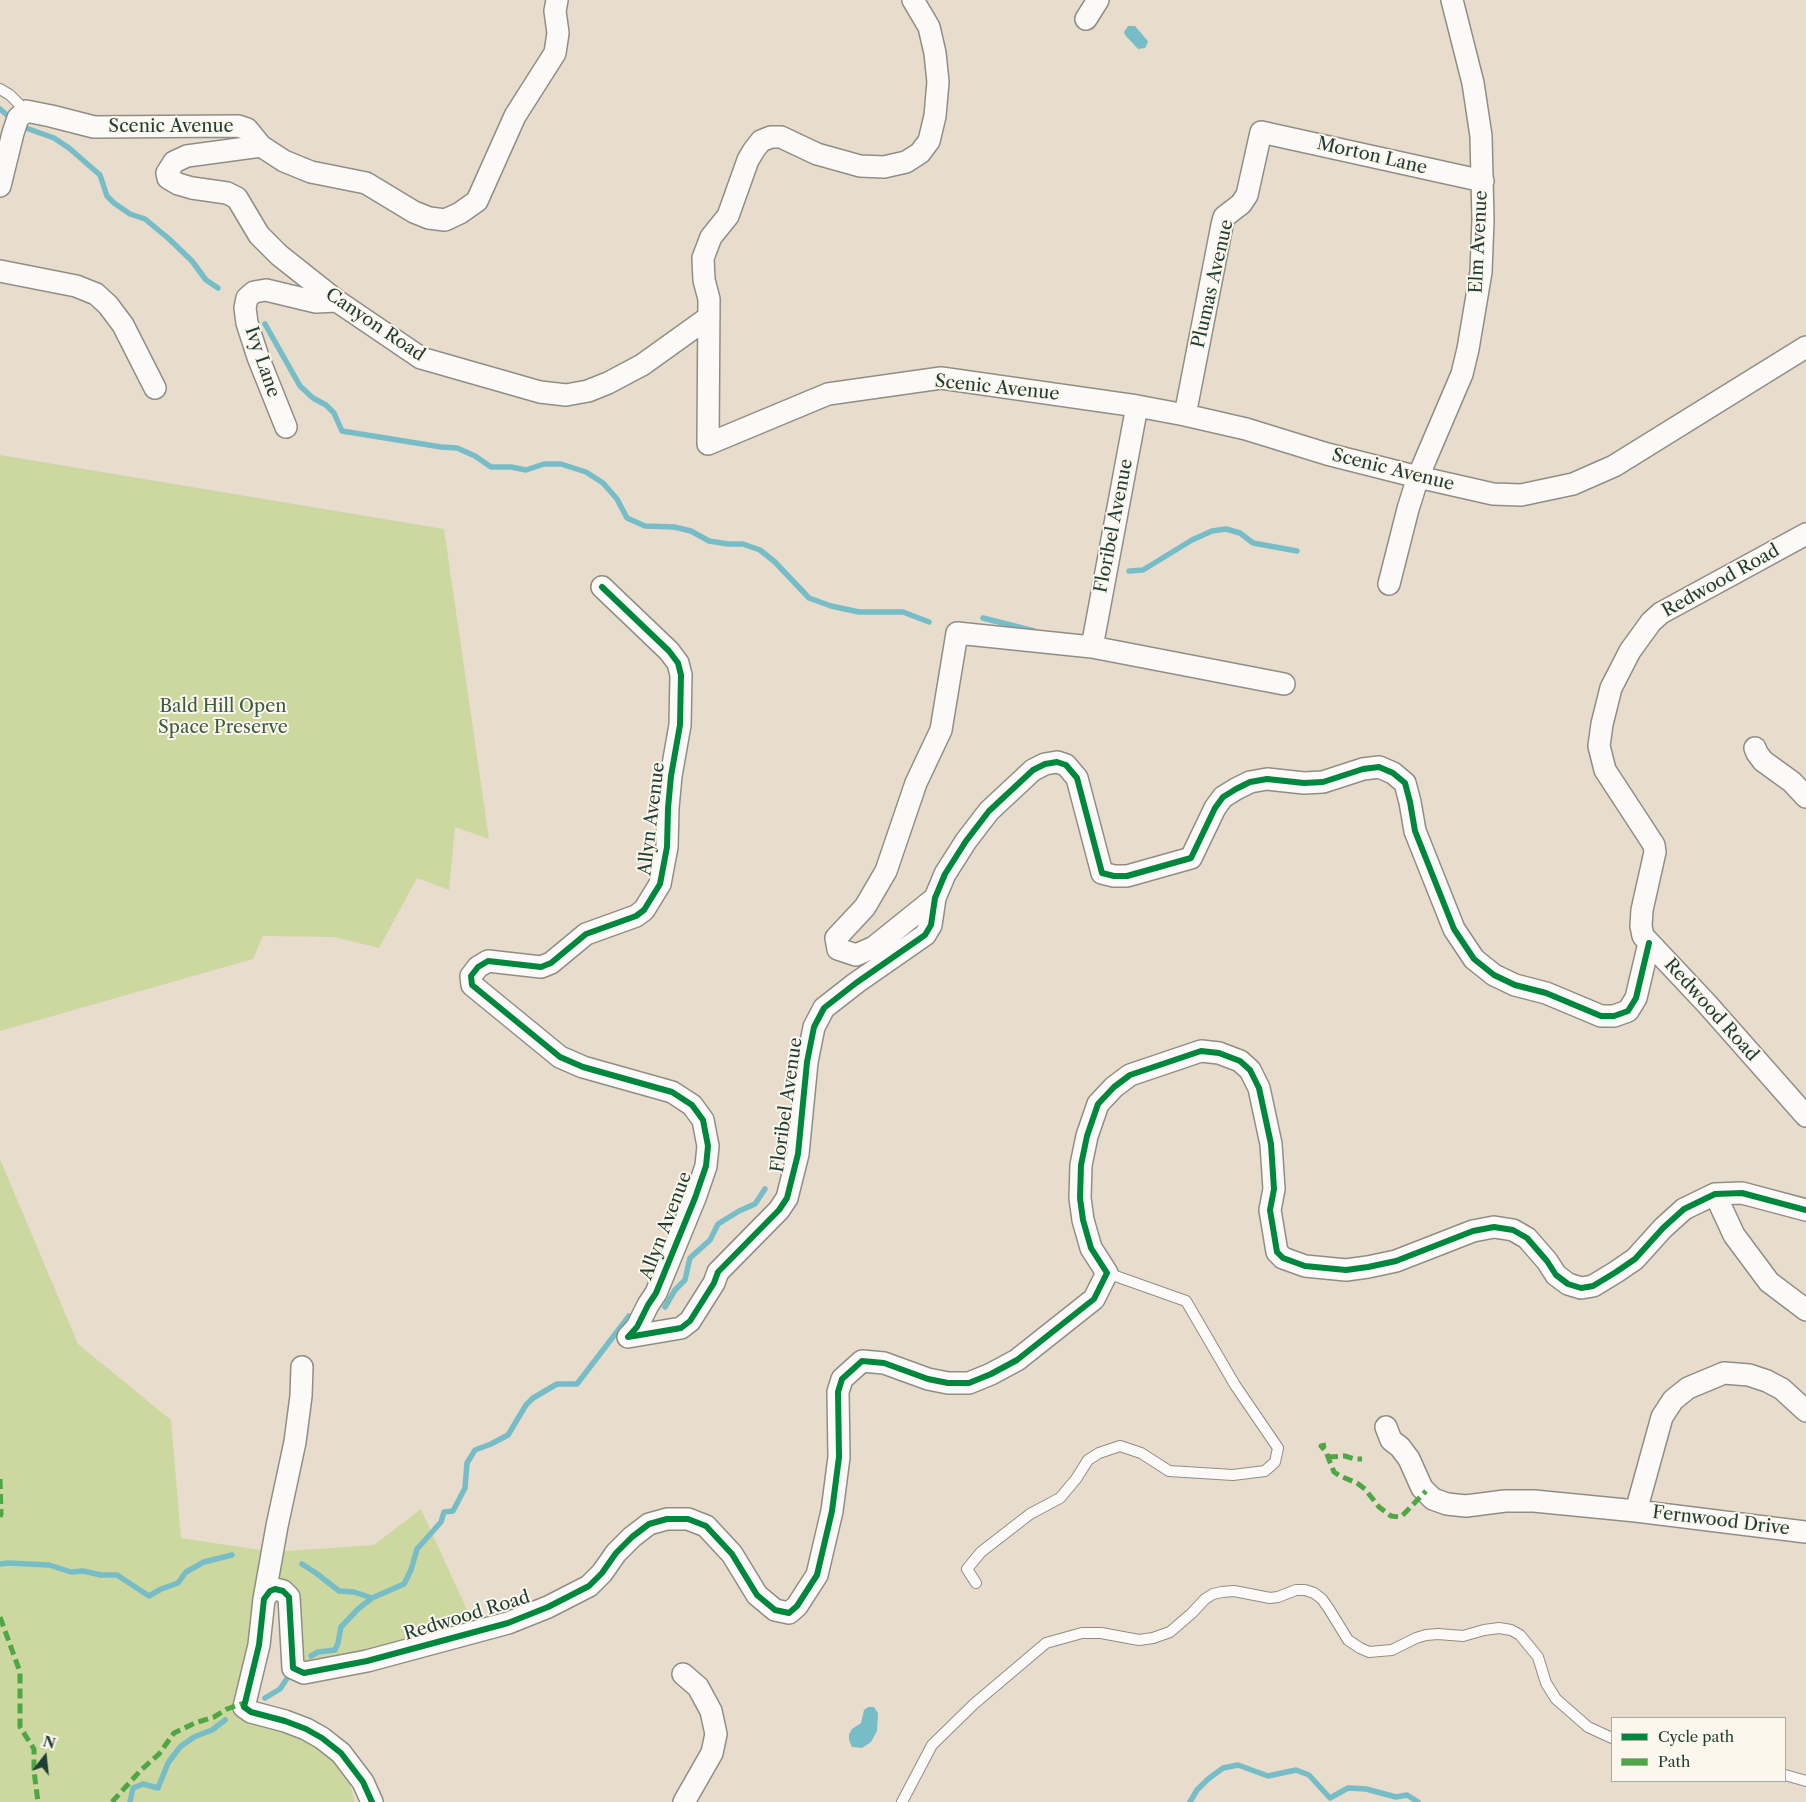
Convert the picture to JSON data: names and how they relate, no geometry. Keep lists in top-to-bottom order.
{
  "streets": {
    "street": [
      "Scenic Avenue",
      "Morton Lane",
      "Elm Avenue",
      "Plumas Avenue",
      "Canyon Road",
      "Ivy Lane",
      "Floribel Avenue",
      "Redwood Road",
      "Allyn Avenue",
      "Fernwood Drive"
    ]
  },
  "crossings": [
    ["Scenic Avenue", "Elm Avenue"],
    ["Scenic Avenue", "Plumas Avenue"],
    ["Scenic Avenue", "Canyon Road"],
    ["Scenic Avenue", "Floribel Avenue"],
    ["Morton Lane", "Elm Avenue"],
    ["Morton Lane", "Plumas Avenue"],
    ["Canyon Road", "Ivy Lane"],
    ["Floribel Avenue", "Redwood Road"],
    ["Floribel Avenue", "Allyn Avenue"]
  ],
  "parks": ["Bald Hill Open Space Preserve"],
  "legend": ["Cycle path", "Path"],
  "north": "top"
}
